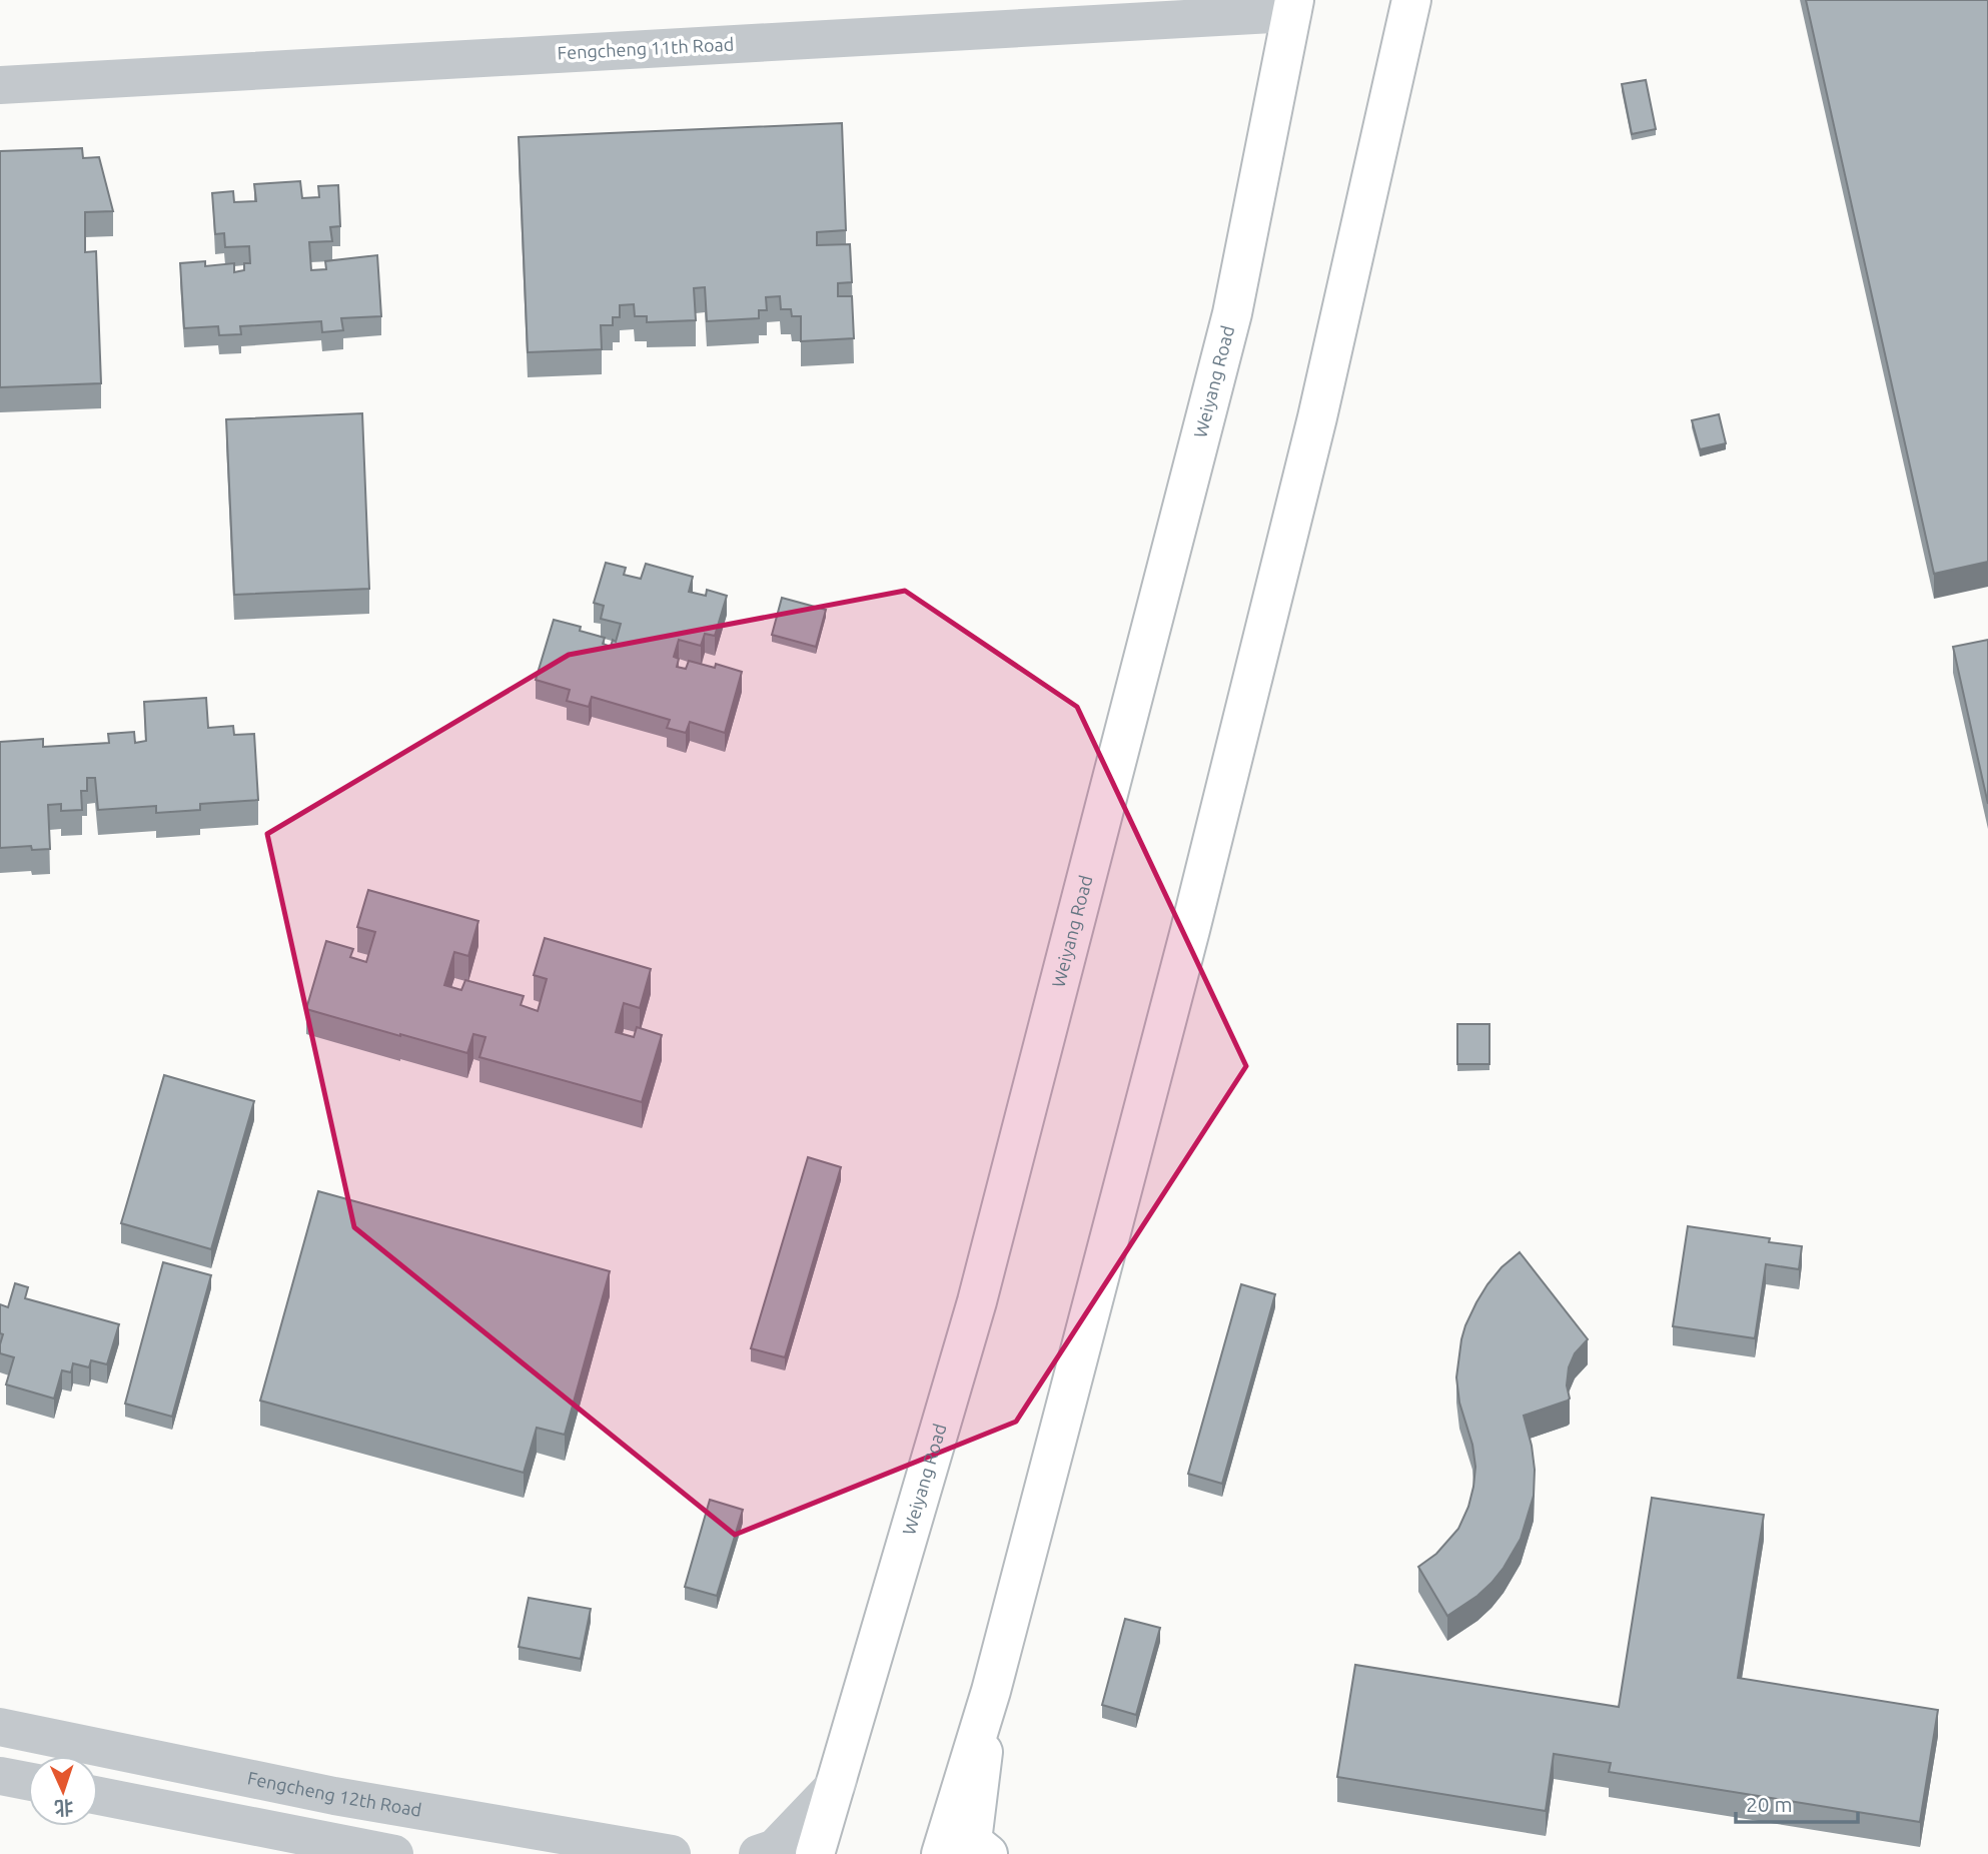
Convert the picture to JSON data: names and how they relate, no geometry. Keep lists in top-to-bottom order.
{
  "streets": {
    "main road": ["Weiyang Road"],
    "street": ["Fengcheng 11th Road", "Fengcheng 12th Road"]
  },
  "crossings": [
    ["Fengcheng 11th Road", "Weiyang Road"]
  ],
  "scale_bar": "20 m",
  "north": "bottom"
}
